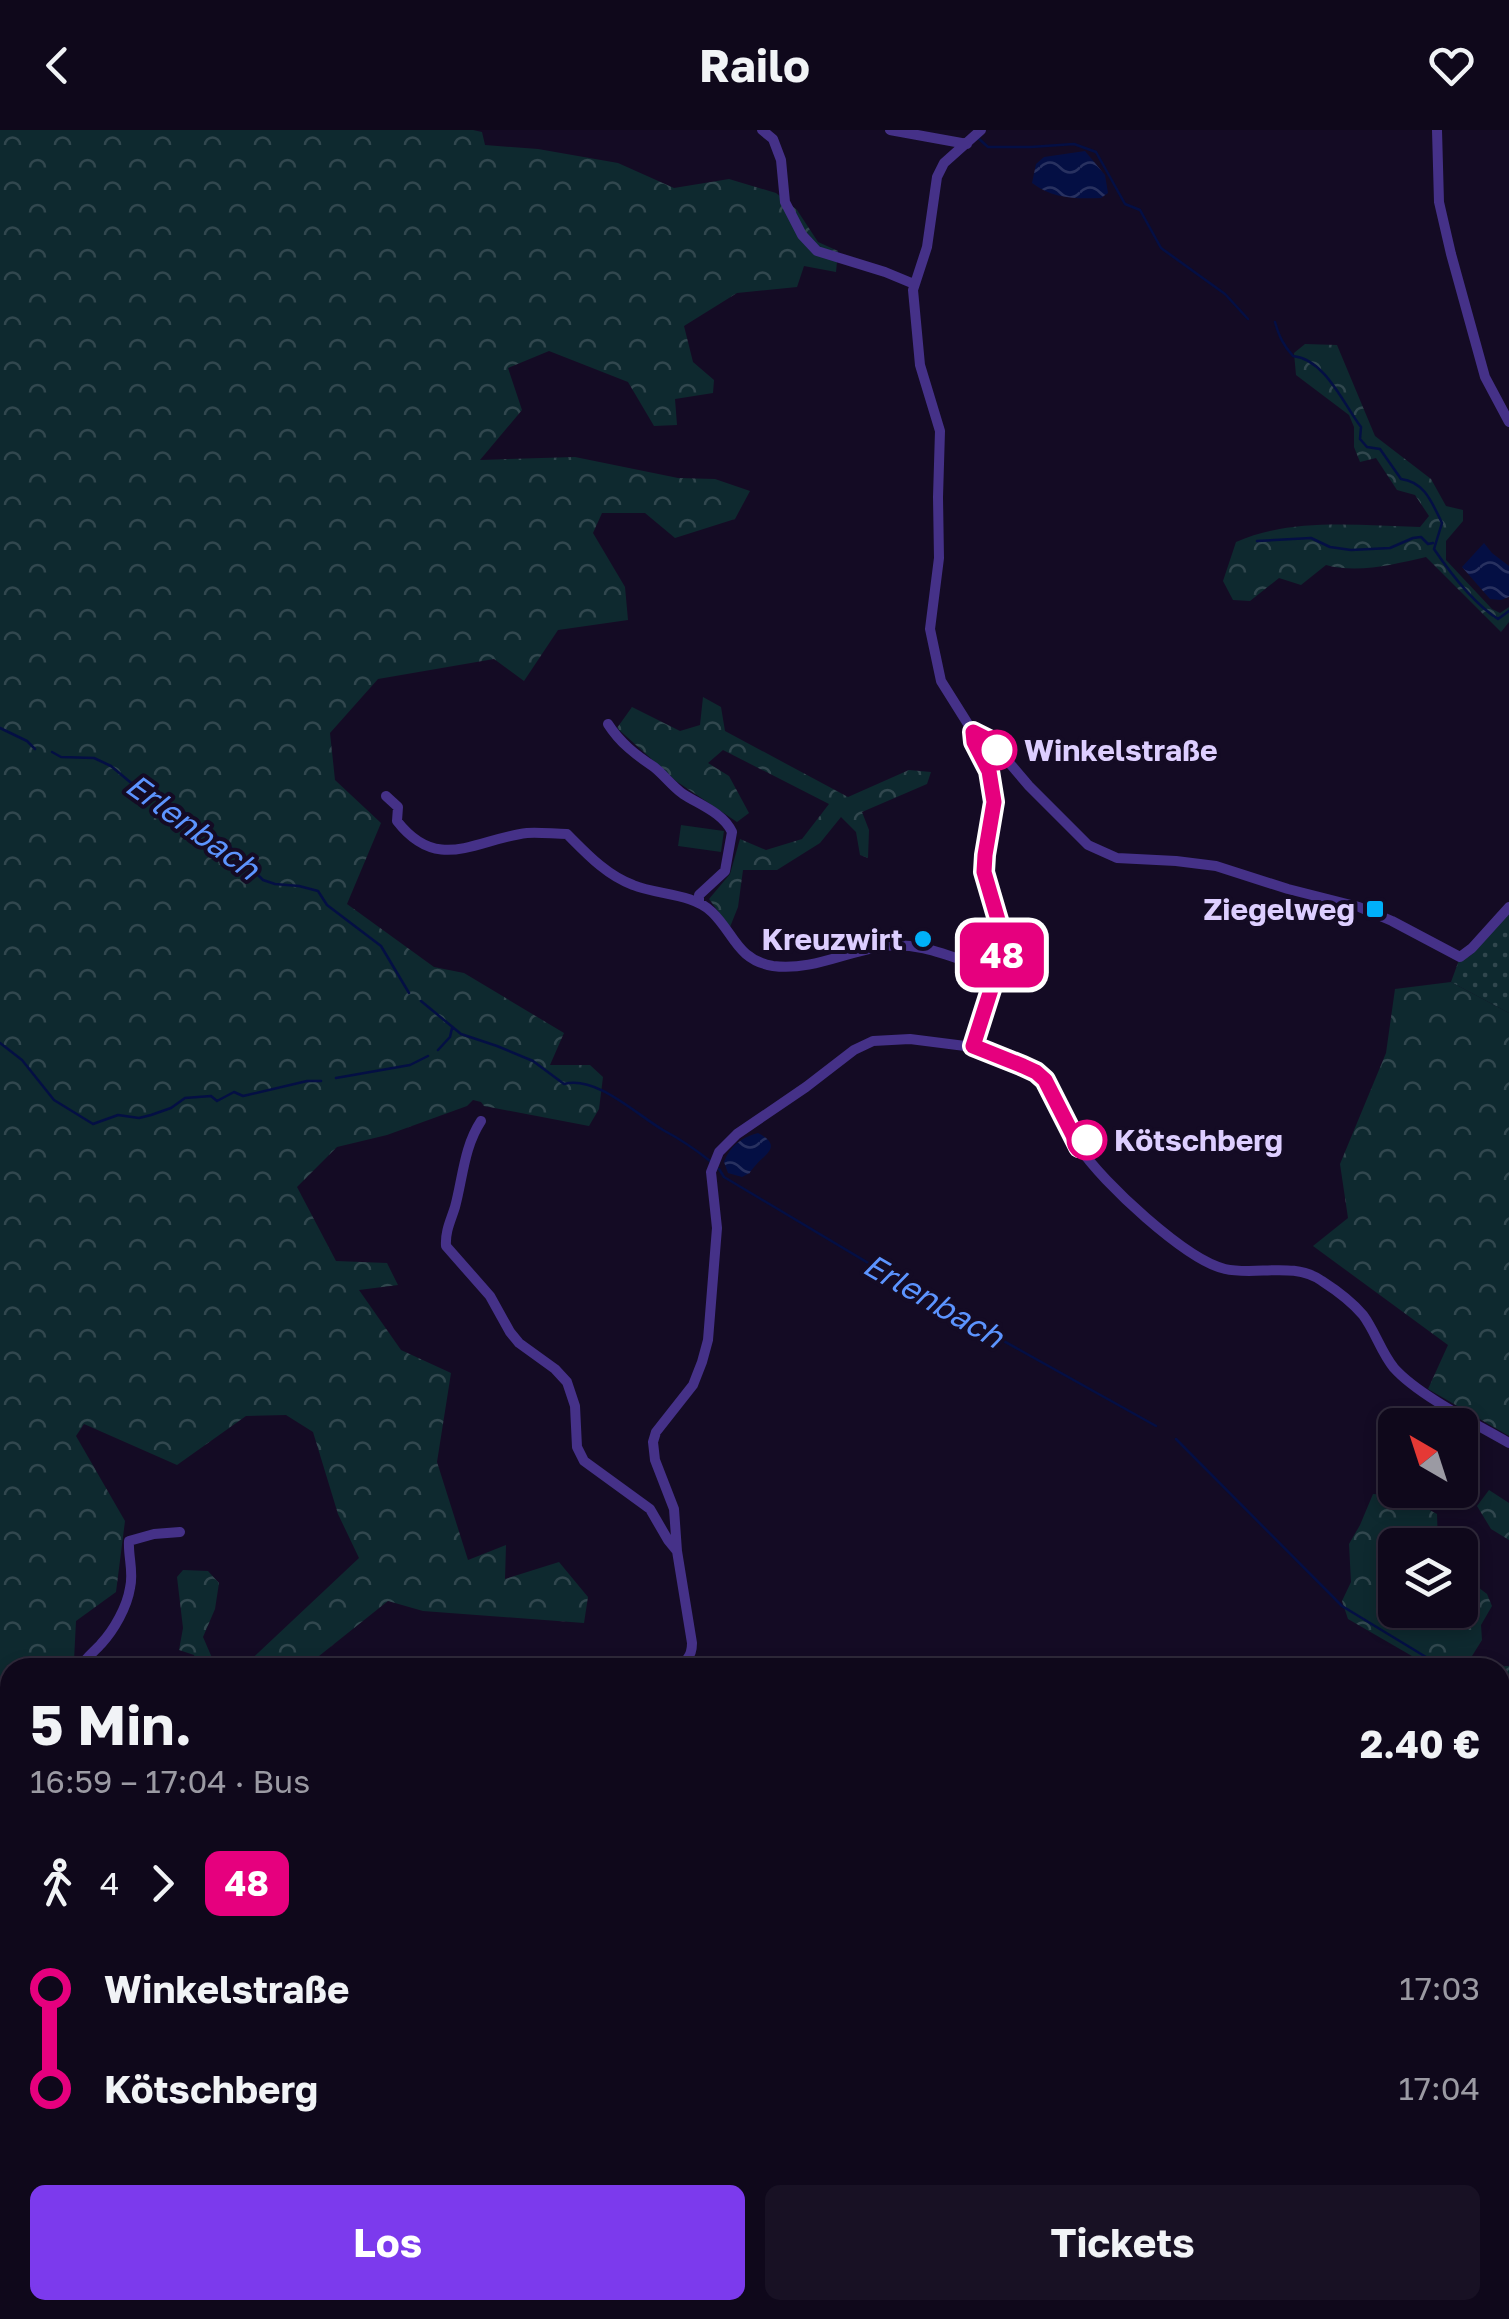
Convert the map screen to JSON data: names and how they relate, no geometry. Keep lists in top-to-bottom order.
{
  "water": ["Erlenbach"],
  "places": {
    "other": ["Winkelstraße", "Kreuzwirt", "Kötschberg"],
    "transit": ["Ziegelweg"]
  },
  "lines": ["bus line 48"],
  "north": "top left",
  "page": {
    "header": "Railo",
    "on_map": "48",
    "heading": ["5 Min.", "16:59 – 17:04 · Bus", "2.40 €"],
    "legs": ["4", "48"],
    "list": [
      {
        "name": "Winkelstraße",
        "value": "17:03"
      },
      {
        "name": "Kötschberg",
        "value": "17:04"
      }
    ],
    "buttons": ["Los", "Tickets"]
  }
}
